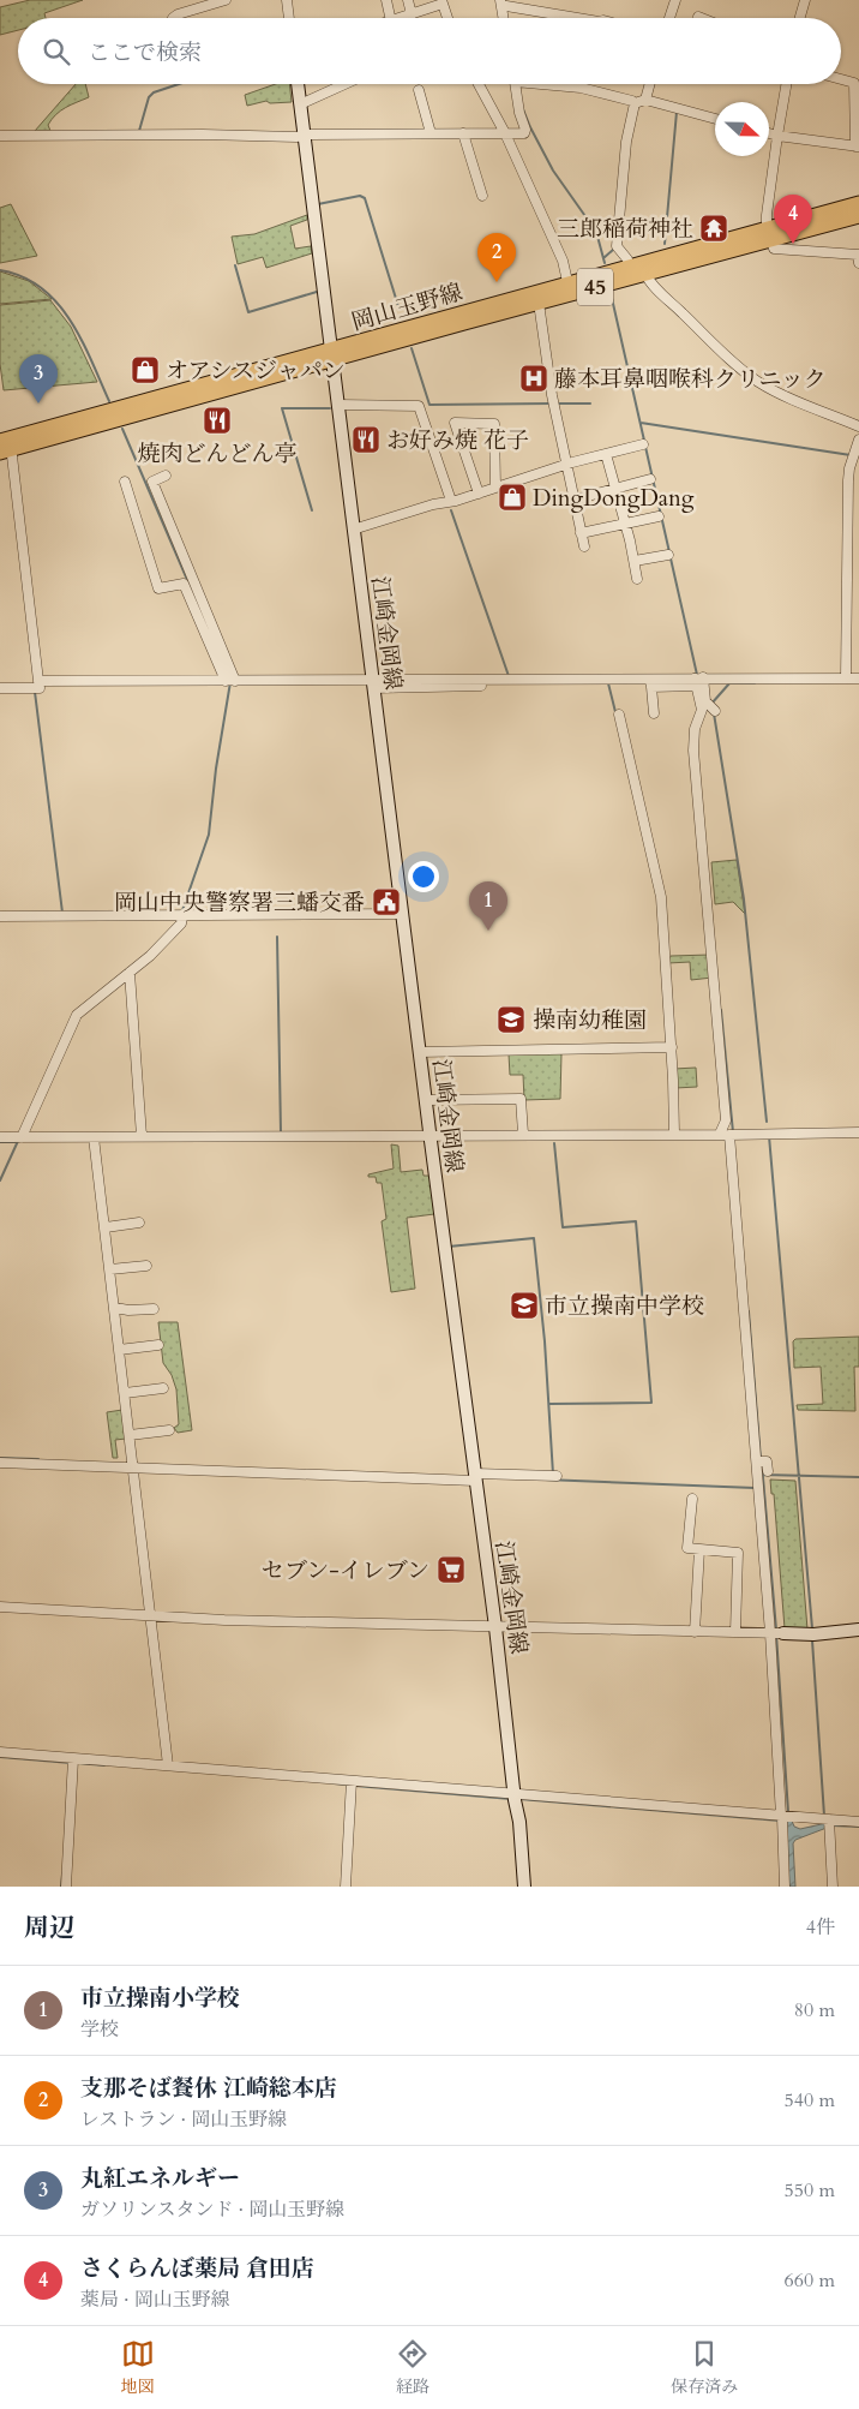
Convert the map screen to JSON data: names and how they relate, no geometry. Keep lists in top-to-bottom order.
{
  "streets": {
    "main road": ["45", "岡山玉野線", "江崎金岡線"]
  },
  "crossings": [
    ["岡山玉野線", "江崎金岡線"]
  ],
  "places": {
    "temple": ["三郎稲荷神社"],
    "shop": ["オアシスジャパン", "DingDongDang"],
    "hospital": ["藤本耳鼻咽喉科クリニック"],
    "restaurant": ["焼肉どんどん亭", "お好み焼 花子"],
    "public building": ["岡山中央警察署三蟠交番"],
    "school or university": ["操南幼稚園", "市立操南中学校"],
    "supermarket": ["セブン-イレブン"]
  },
  "north": "right",
  "page": {
    "search": "ここで検索",
    "pins": [
      "4",
      "2",
      "3",
      "1"
    ],
    "heading": ["周辺", "4件"],
    "list": [
      {
        "mark": "1",
        "name": "市立操南小学校",
        "note": "学校",
        "value": "80 m"
      },
      {
        "mark": "2",
        "name": "支那そば餐休 江崎総本店",
        "note": "レストラン · 岡山玉野線",
        "value": "540 m"
      },
      {
        "mark": "3",
        "name": "丸紅エネルギー",
        "note": "ガソリンスタンド · 岡山玉野線",
        "value": "550 m"
      },
      {
        "mark": "4",
        "name": "さくらんぼ薬局 倉田店",
        "note": "薬局 · 岡山玉野線",
        "value": "660 m"
      }
    ],
    "nav": ["地図", "経路", "保存済み"]
  }
}
